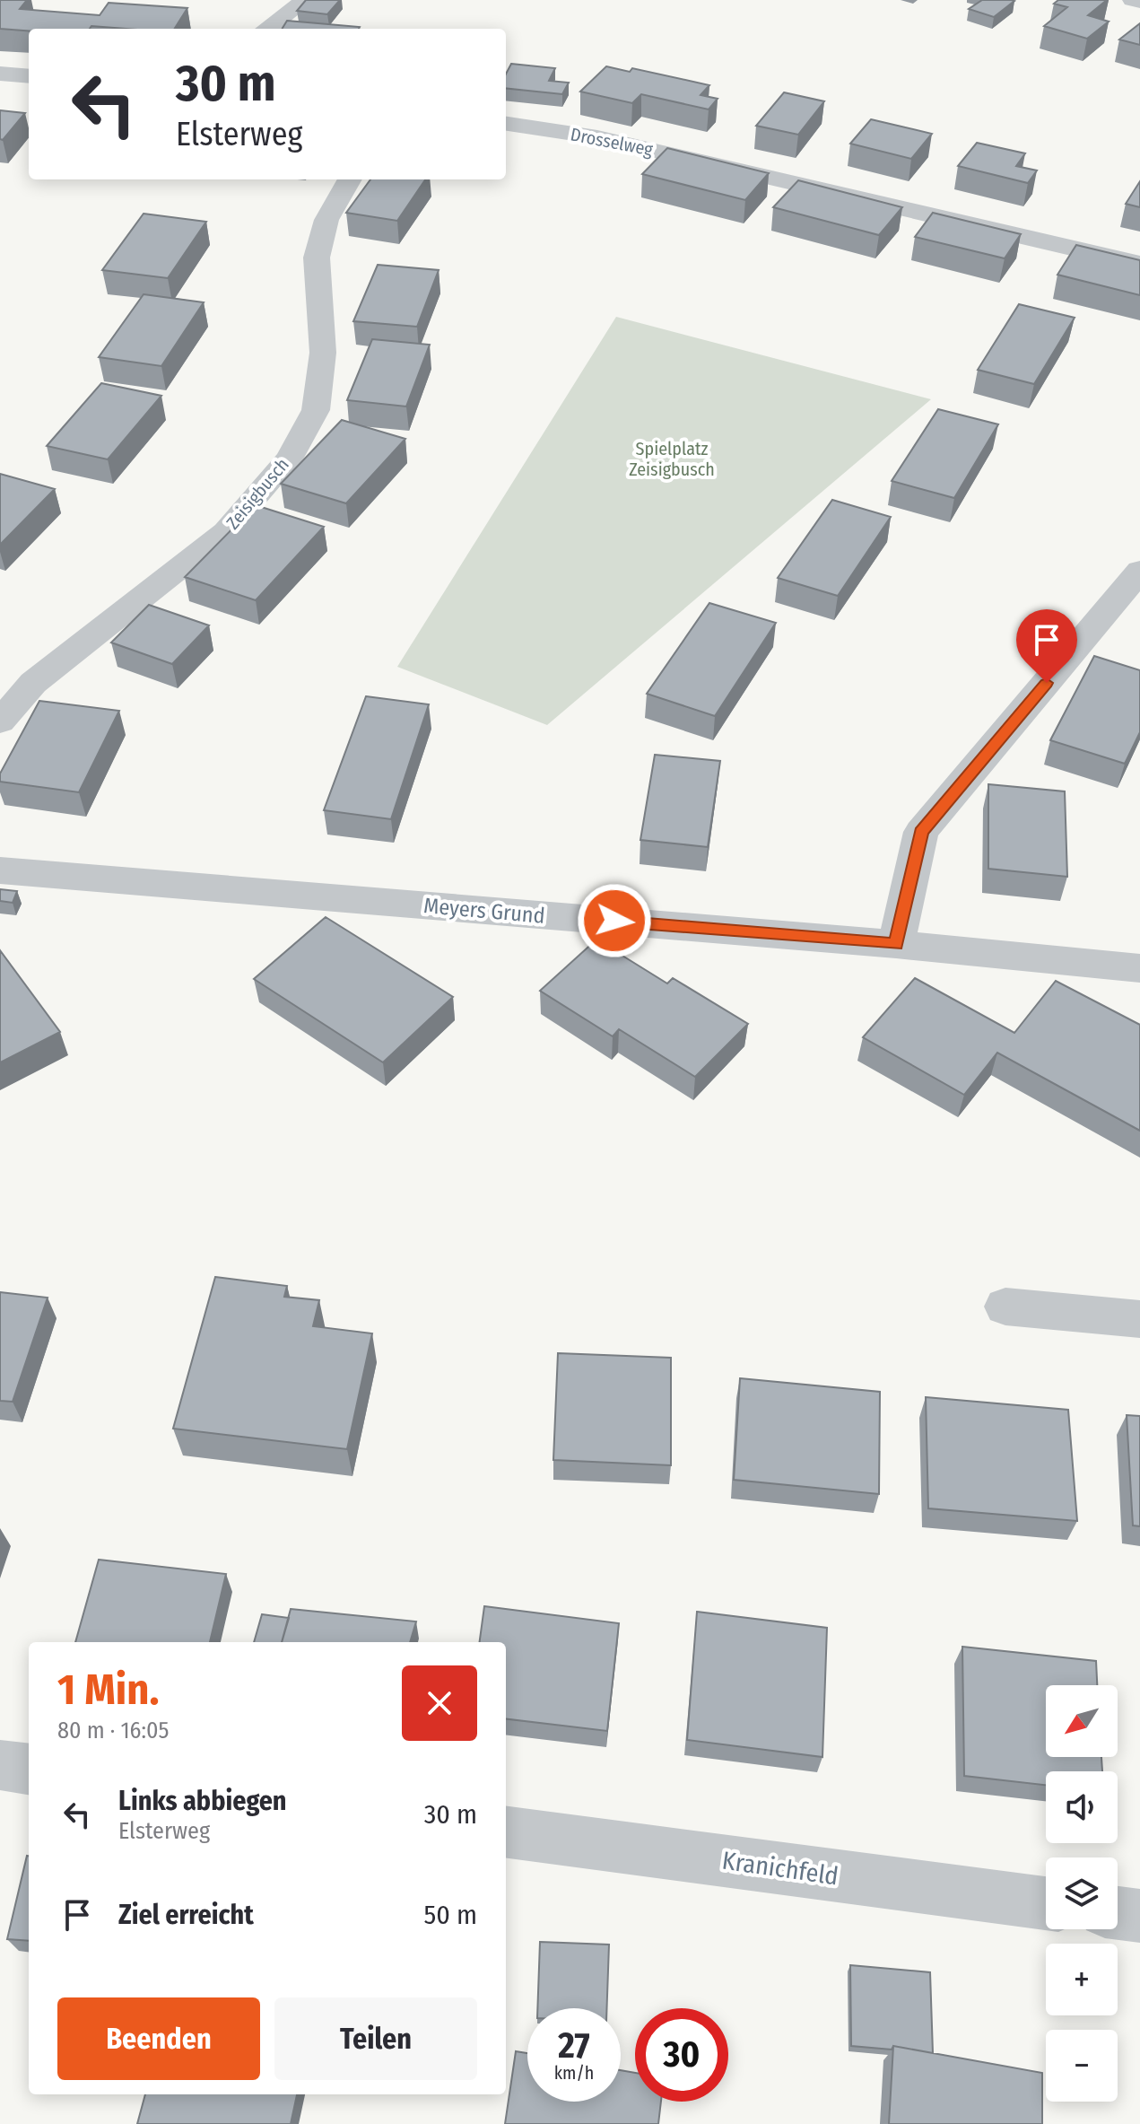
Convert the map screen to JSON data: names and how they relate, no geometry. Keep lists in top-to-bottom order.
{
  "streets": {
    "street": [
      "Drosselweg",
      "Zeisigbusch",
      "Meyers Grund",
      "Kranichfeld"
    ]
  },
  "parks": ["Spielplatz Zeisigbusch"],
  "north": "bottom left",
  "page": {
    "turn": ["30 m", "Elsterweg"],
    "heading": ["1 Min.", "80 m · 16:05"],
    "map_buttons": ["+", "−"],
    "list": [
      {
        "name": "Links abbiegen",
        "note": "Elsterweg",
        "value": "30 m"
      },
      {
        "name": "Ziel erreicht",
        "value": "50 m"
      }
    ],
    "buttons": ["Beenden", "Teilen"],
    "speed": "27 km/h",
    "limit": "30"
  }
}
